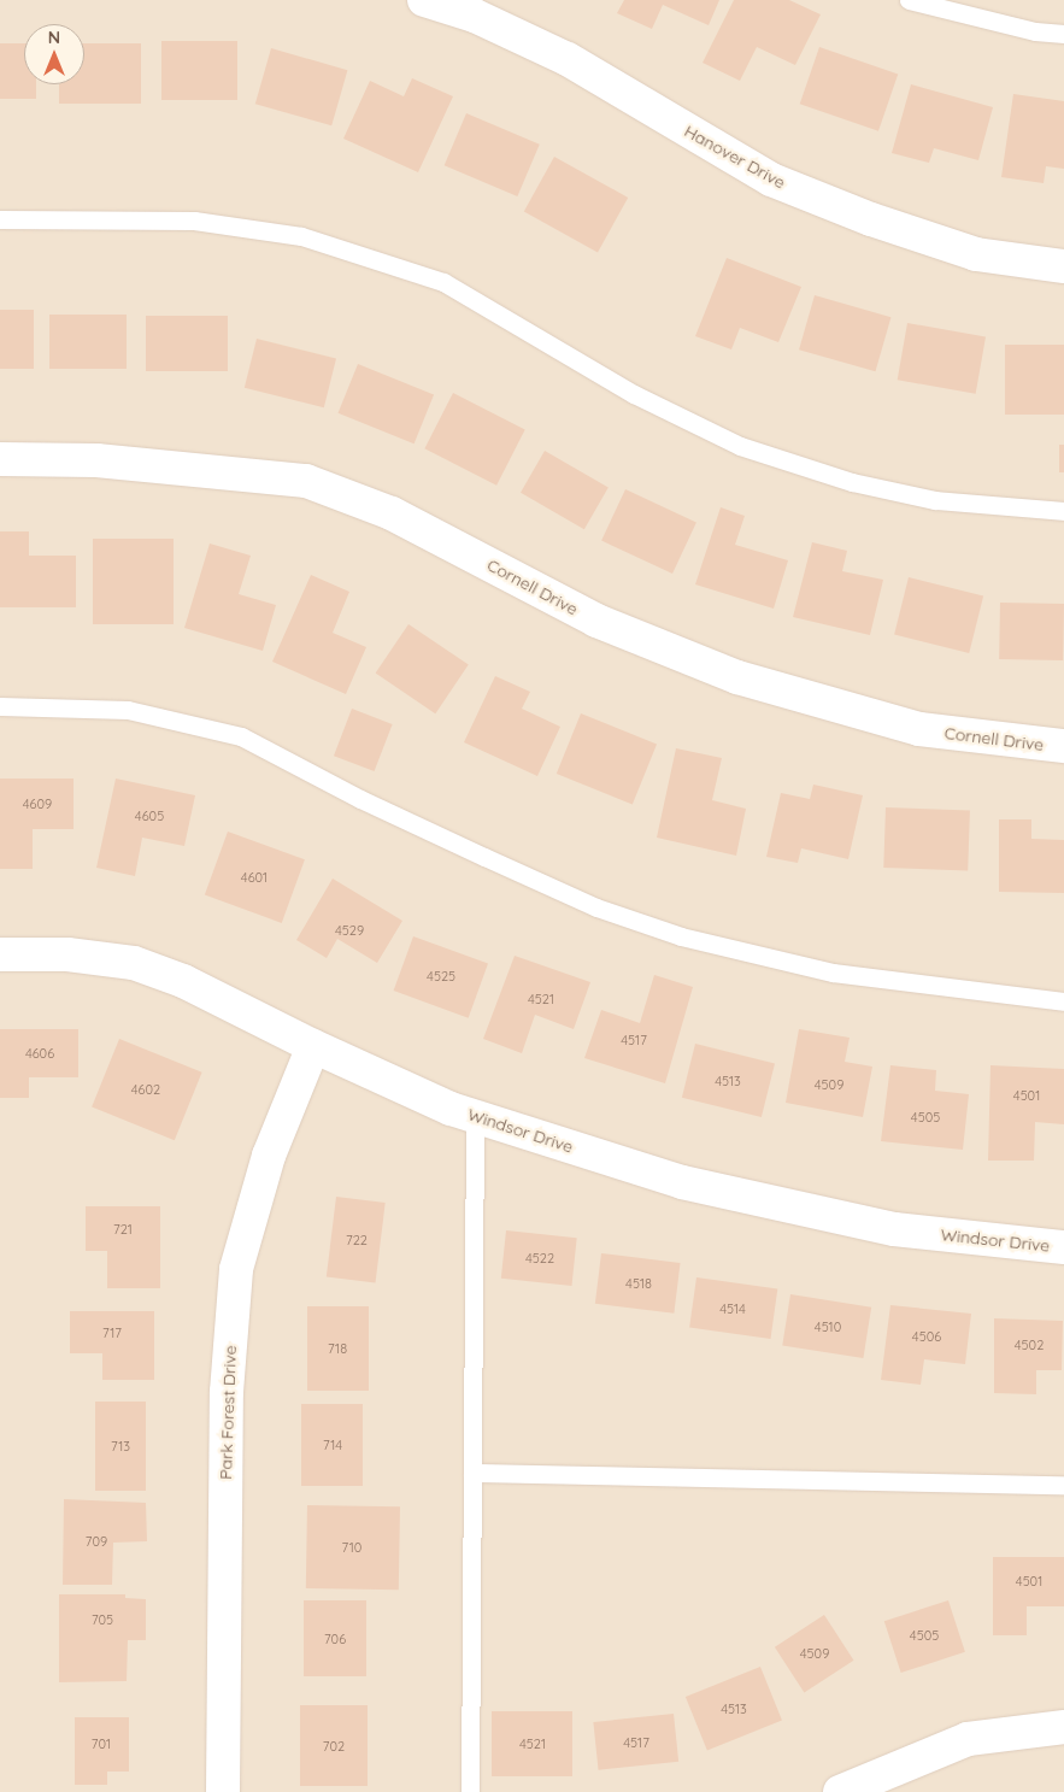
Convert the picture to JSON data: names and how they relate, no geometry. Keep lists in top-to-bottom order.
{
  "streets": {
    "street": [
      "Hanover Drive",
      "Cornell Drive",
      "Windsor Drive",
      "Park Forest Drive"
    ]
  },
  "crossings": [
    ["Windsor Drive", "Park Forest Drive"]
  ],
  "house_numbers": [
    "4609",
    "4605",
    "4601",
    "4529",
    "4525",
    "4521",
    "4517",
    "4606",
    "4513",
    "4509",
    "4602",
    "4501",
    "4505",
    "721",
    "722",
    "4522",
    "4518",
    "4514",
    "4510",
    "717",
    "4506",
    "4502",
    "718",
    "714",
    "713",
    "709",
    "710",
    "4501",
    "705",
    "4505",
    "706",
    "4509",
    "4513",
    "4517",
    "701",
    "4521",
    "702"
  ],
  "north": "top"
}
